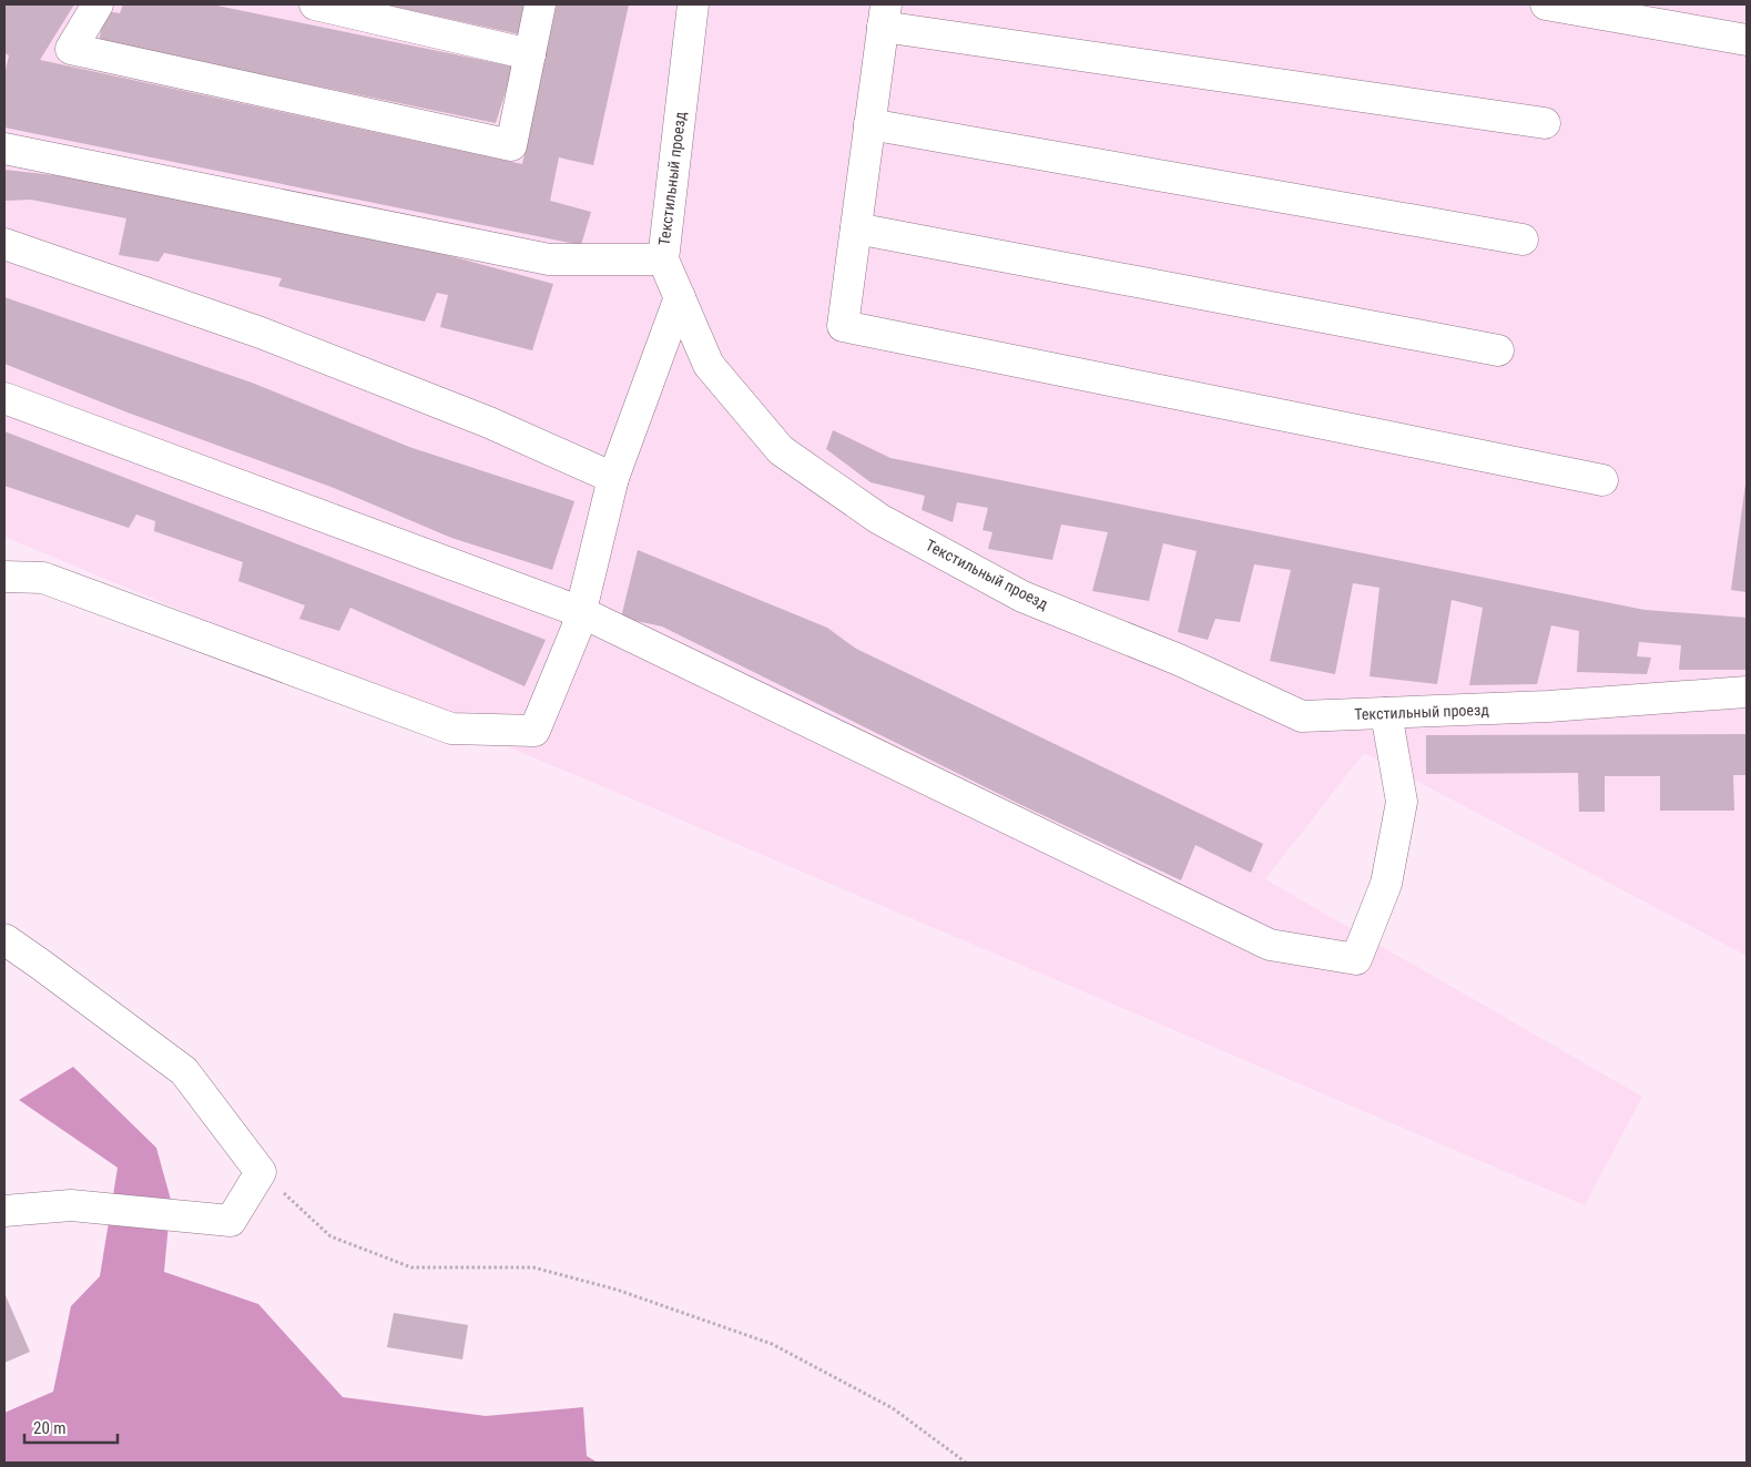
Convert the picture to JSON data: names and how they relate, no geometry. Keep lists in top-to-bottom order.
{
  "streets": {
    "street": ["Текстильный проезд"]
  },
  "scale_bar": "20 m"
}
